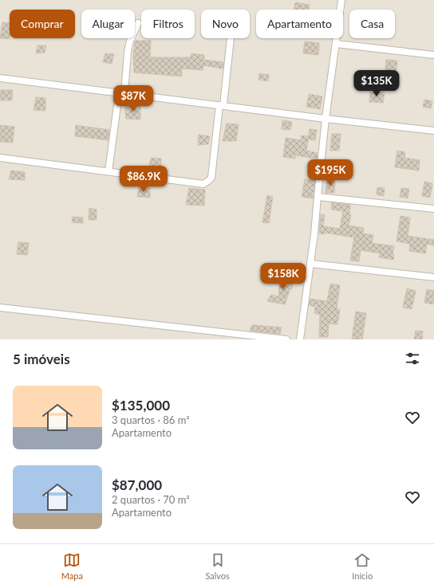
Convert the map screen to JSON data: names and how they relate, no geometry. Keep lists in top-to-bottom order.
{
  "page": {
    "chip": [
      "Comprar",
      "Alugar",
      "Filtros",
      "Novo",
      "Apartamento",
      "Casa"
    ],
    "price": [
      "$135K",
      "$87K",
      "$195K",
      "$86.9K",
      "$158K"
    ],
    "heading": "5 imóveis",
    "list": [
      {
        "name": "$135,000",
        "note": "3 quartos · 86 m² · Apartamento"
      },
      {
        "name": "$87,000",
        "note": "2 quartos · 70 m² · Apartamento"
      }
    ],
    "tabs": ["Mapa", "Salvos", "Início"]
  }
}
